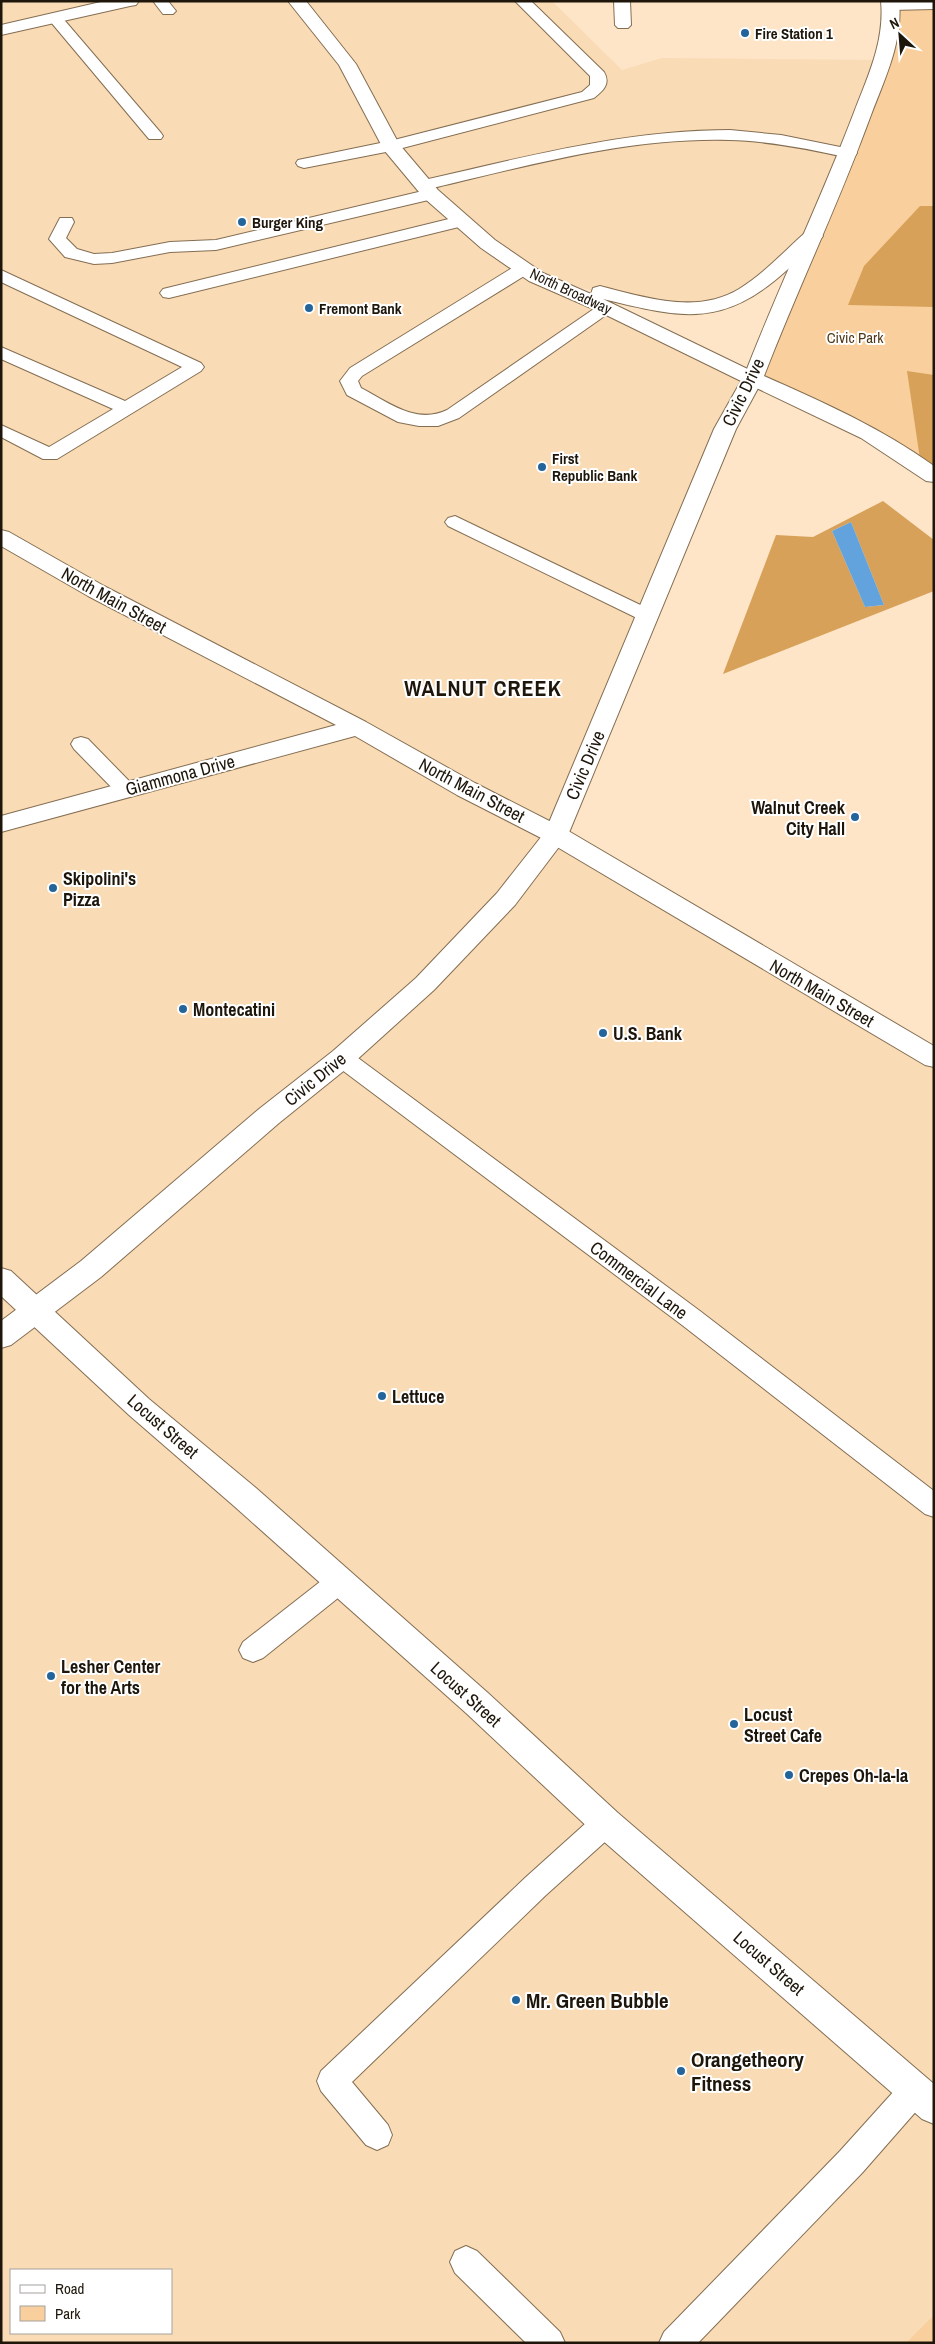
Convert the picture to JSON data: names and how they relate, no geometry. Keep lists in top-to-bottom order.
{
  "streets": {
    "street": [
      "North Broadway",
      "Civic Drive",
      "North Main Street",
      "Giammona Drive",
      "Locust Street"
    ],
    "lane": ["Commercial Lane"]
  },
  "crossings": [
    ["North Broadway", "Civic Drive"],
    ["Civic Drive", "North Main Street"],
    ["Civic Drive", "Commercial Lane"],
    ["Civic Drive", "Locust Street"],
    ["North Main Street", "Giammona Drive"]
  ],
  "districts": ["WALNUT CREEK"],
  "parks": ["Civic Park"],
  "places": [
    "Fire Station 1",
    "Burger King",
    "Fremont Bank",
    "First Republic Bank",
    "Walnut Creek City Hall",
    "Skipolini's Pizza",
    "Montecatini",
    "U.S. Bank",
    "Lettuce",
    "Lesher Center for the Arts",
    "Locust Street Cafe",
    "Crepes Oh-la-la",
    "Mr. Green Bubble",
    "Orangetheory Fitness"
  ],
  "legend": ["Road", "Park"],
  "north": "top left"
}
